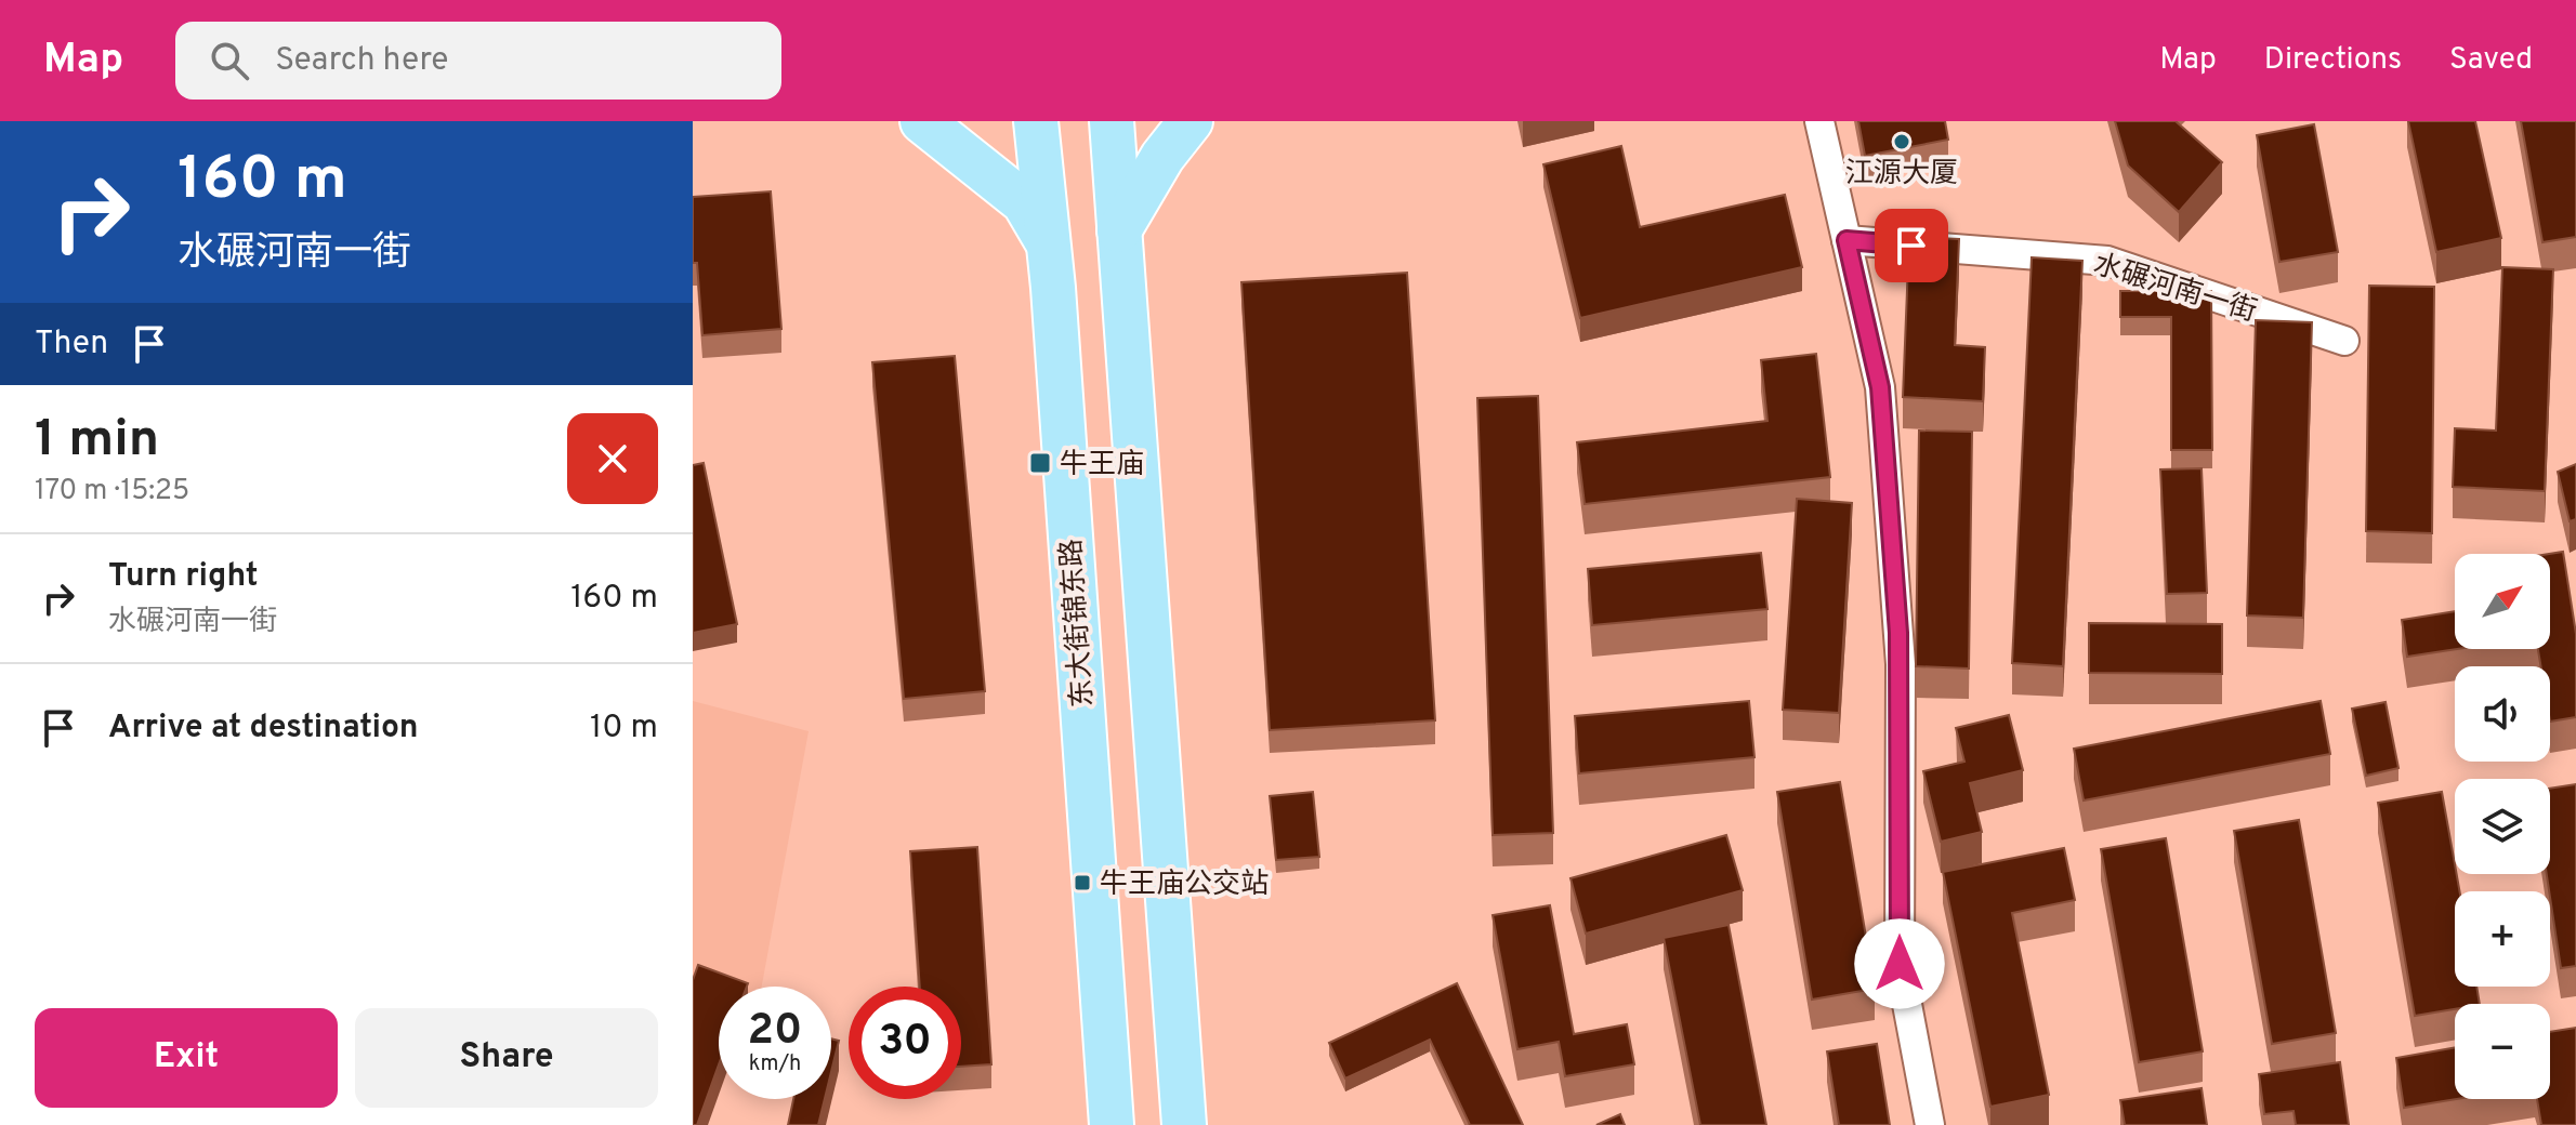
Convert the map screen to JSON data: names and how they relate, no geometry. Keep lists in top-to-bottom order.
{
  "streets": {
    "main road": ["东大街锦东路"],
    "street": ["水碾河南一街"]
  },
  "places": {
    "other": ["江源大厦"],
    "transit": ["牛王庙", "牛王庙公交站"]
  },
  "north": "top right",
  "page": {
    "header": "Map",
    "search": "Search here",
    "nav": ["Map", "Directions", "Saved"],
    "turn": ["160 m", "水碾河南一街"],
    "then": "Then",
    "heading": ["1 min", "170 m · 15:25"],
    "list": [
      {
        "name": "Turn right",
        "note": "水碾河南一街",
        "value": "160 m"
      },
      {
        "name": "Arrive at destination",
        "value": "10 m"
      }
    ],
    "map_buttons": ["+", "−"],
    "speed": "20 km/h",
    "limit": "30",
    "buttons": ["Exit", "Share"]
  }
}
